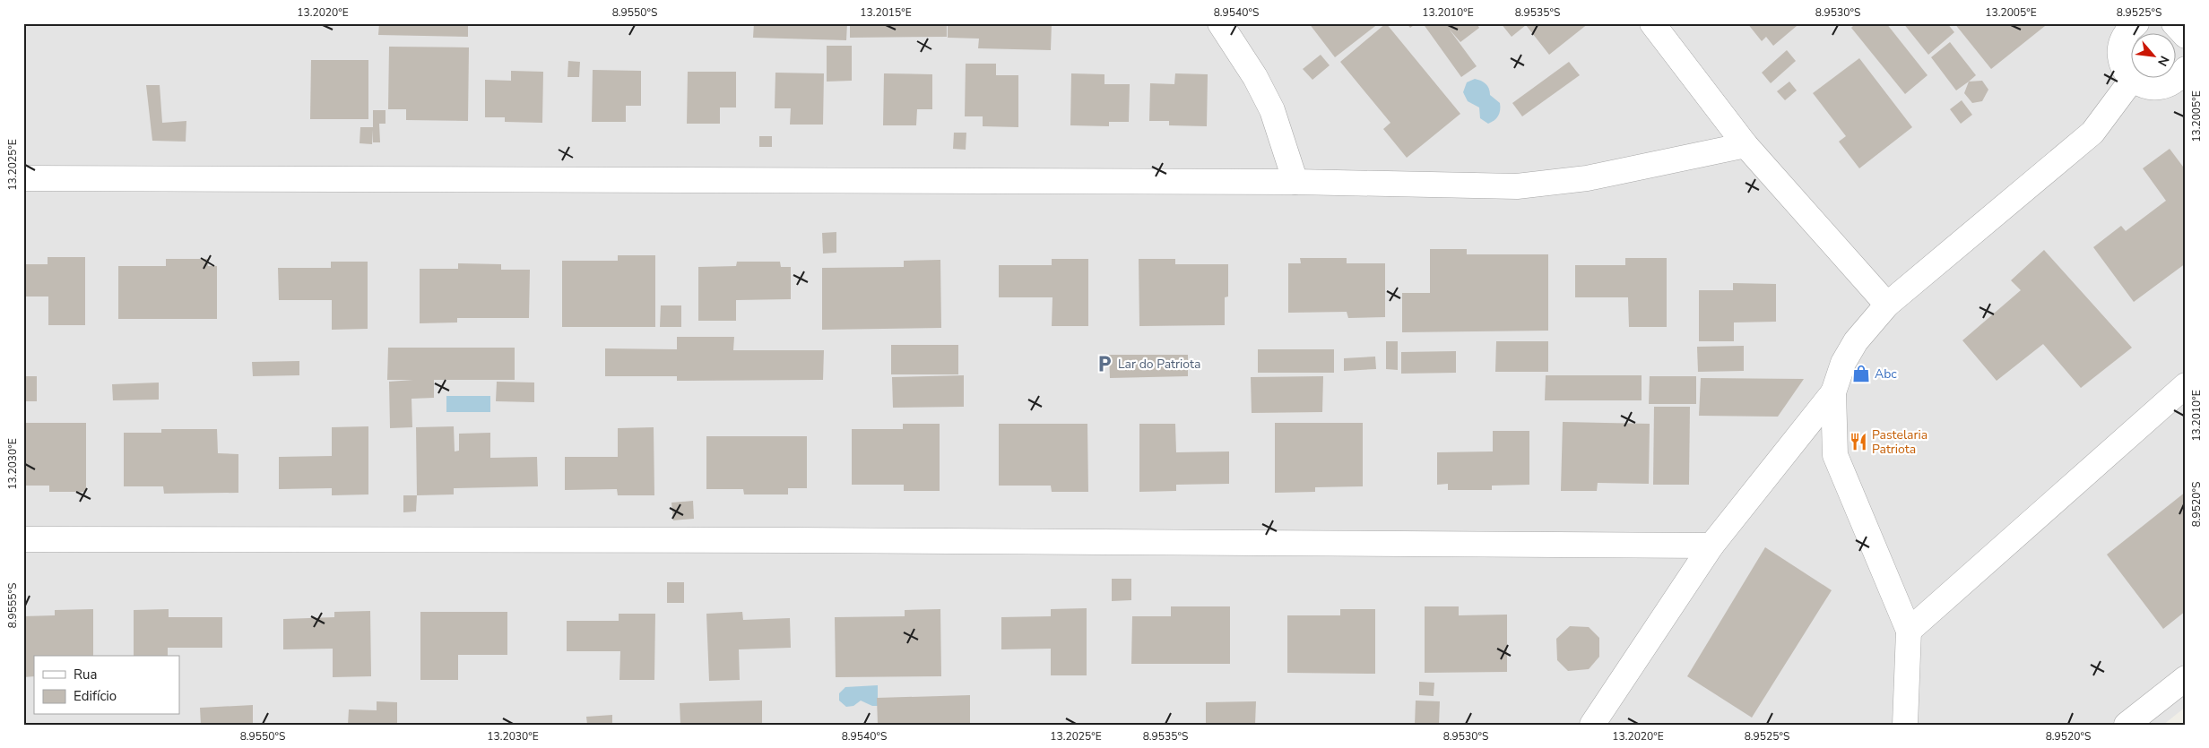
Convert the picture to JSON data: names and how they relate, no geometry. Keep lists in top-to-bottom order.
{
  "places": {
    "parking": ["Lar do Patriota"],
    "shop": ["Abc"],
    "restaurant": ["Pastelaria Patriota"]
  },
  "legend": ["Rua", "Edifício"],
  "north": "bottom right",
  "coordinates": [
    "13.2020°E",
    "8.9550°S",
    "13.2015°E",
    "8.9540°S",
    "13.2010°E",
    "8.9535°S",
    "8.9530°S",
    "13.2005°E",
    "8.9525°S",
    "13.2025°E",
    "13.2030°E",
    "8.9520°S",
    "8.9555°S"
  ]
}
